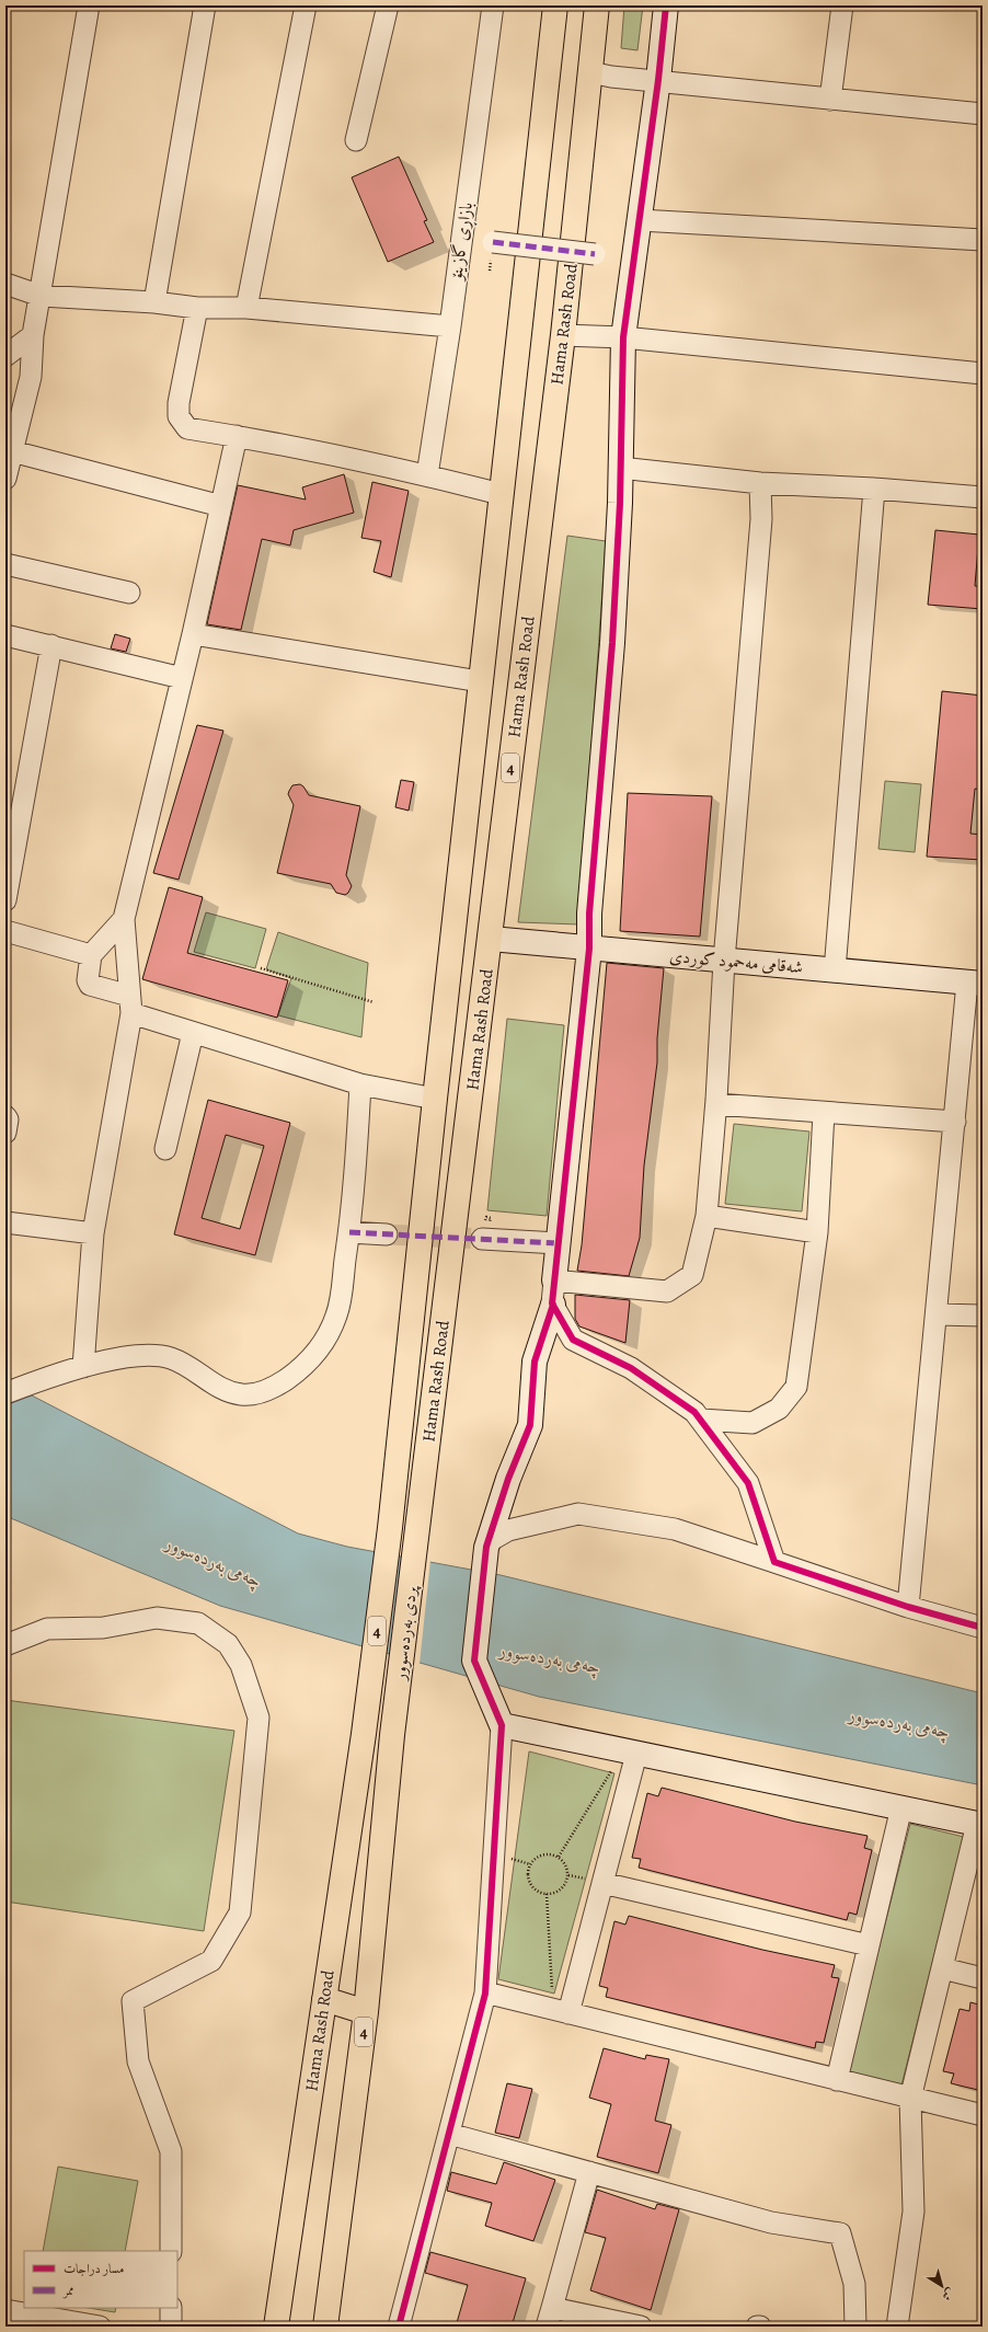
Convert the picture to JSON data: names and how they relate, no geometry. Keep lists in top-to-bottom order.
{
  "streets": {
    "highway": ["Hama Rash Road", "4", "پردی بەردەسوور"],
    "street": ["بازاڕی گازینۆ", "شەقامی مەحمود کوردی"]
  },
  "crossings": [
    ["Hama Rash Road", "شەقامی مەحمود کوردی"],
    ["Hama Rash Road", "پردی بەردەسوور"],
    ["4", "پردی بەردەسوور"]
  ],
  "water": ["چەمی بەردەسوور"],
  "legend": ["مسار دراجات", "ممر"],
  "north": "bottom right"
}
